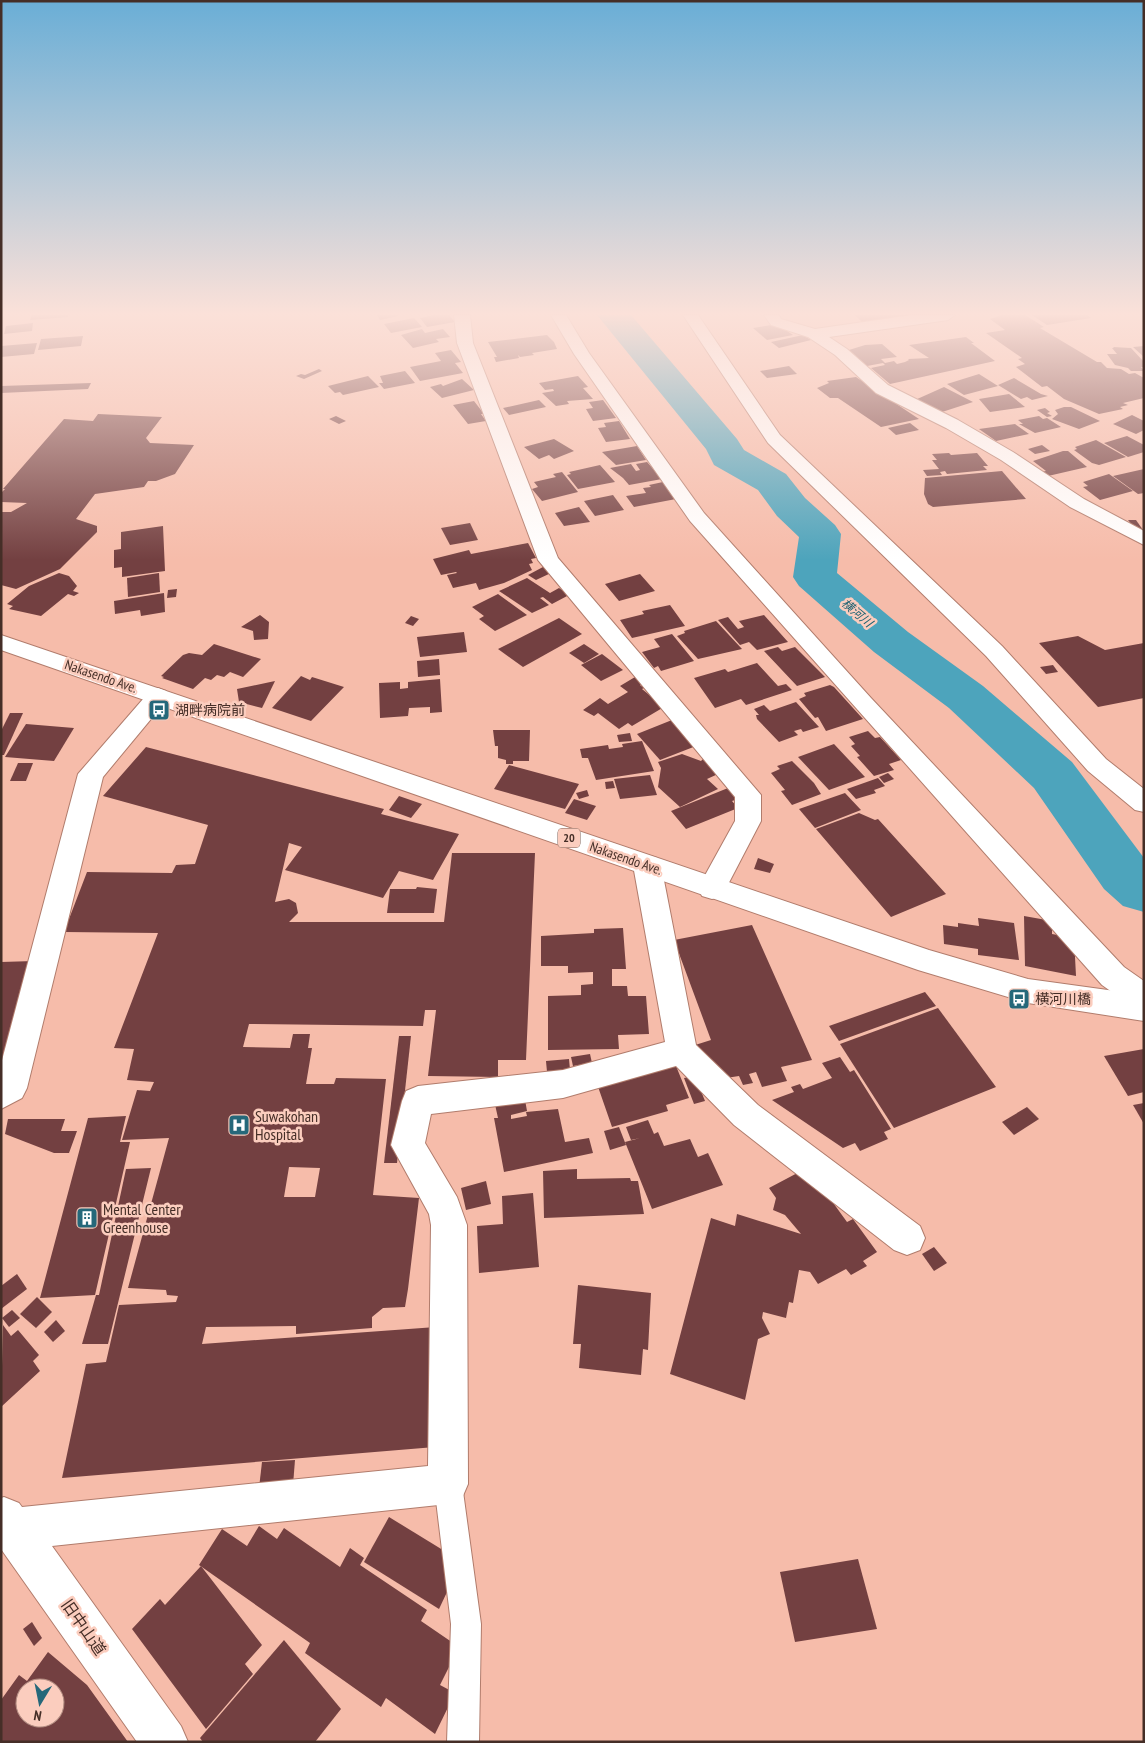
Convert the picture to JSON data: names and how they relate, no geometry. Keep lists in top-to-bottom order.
{
  "streets": {
    "main road": ["Nakasendo Ave.", "20", "旧中山道"]
  },
  "water": ["横河川"],
  "places": {
    "bus stop": ["湖畔病院前", "横河川橋"],
    "hospital": ["Suwakohan Hospital"],
    "building": ["Mental Center Greenhouse"]
  },
  "north": "bottom"
}
